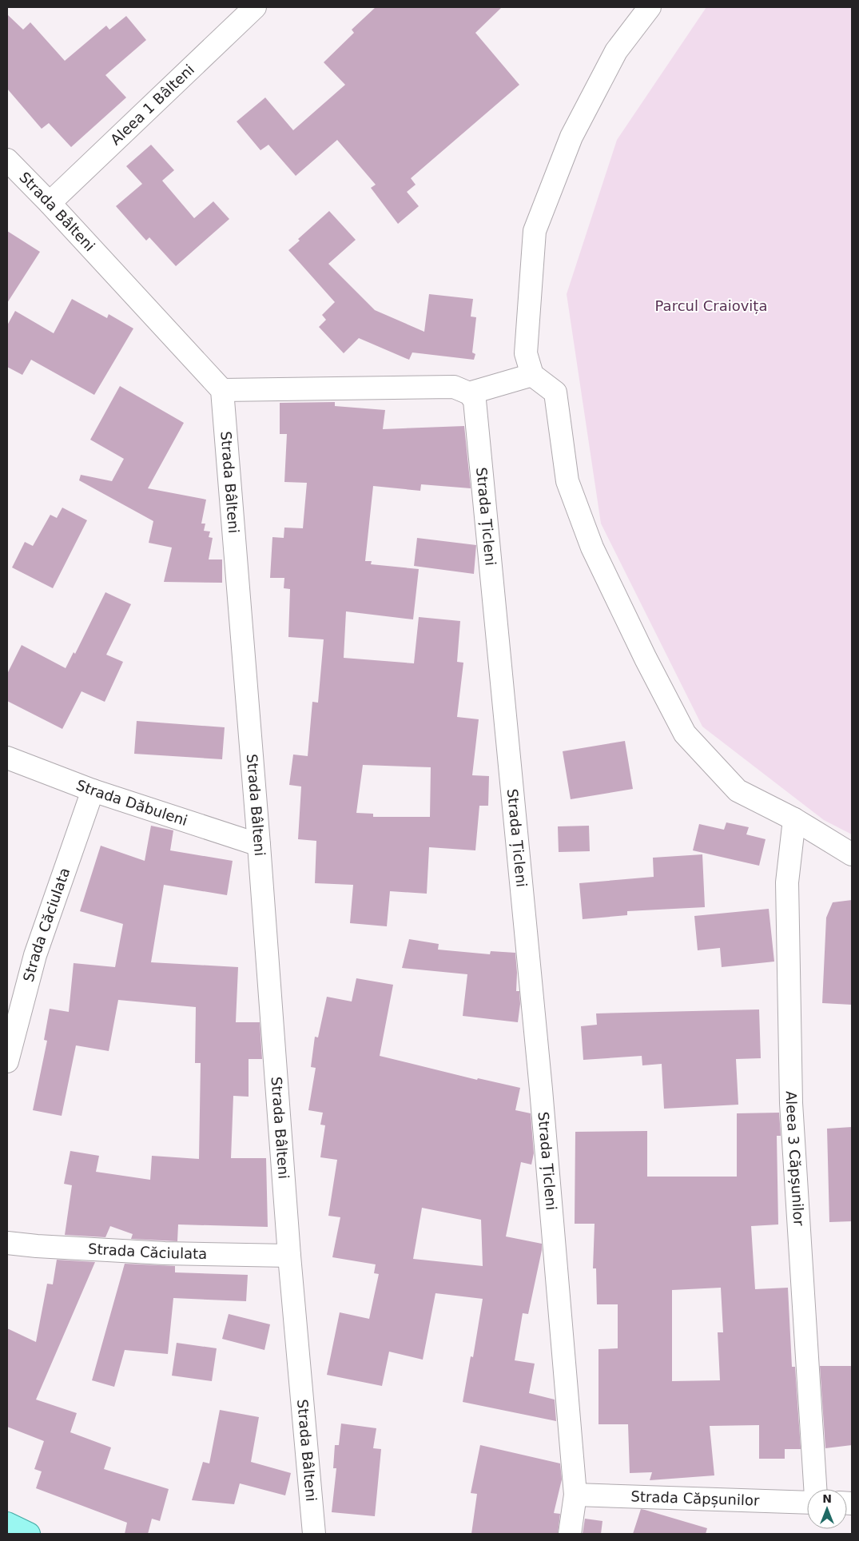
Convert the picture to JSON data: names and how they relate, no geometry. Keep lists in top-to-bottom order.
{
  "streets": {
    "street": [
      "Aleea 1 Bâlteni",
      "Strada Bâlteni",
      "Strada Țicleni",
      "Strada Dăbuleni",
      "Strada Căciulata",
      "Aleea 3 Căpșunilor",
      "Strada Căpșunilor"
    ]
  },
  "crossings": [
    ["Aleea 1 Bâlteni", "Strada Bâlteni"],
    ["Strada Bâlteni", "Strada Dăbuleni"],
    ["Strada Bâlteni", "Strada Căciulata"],
    ["Strada Țicleni", "Strada Căpșunilor"],
    ["Strada Dăbuleni", "Strada Căciulata"]
  ],
  "parks": ["Parcul Craiovița"],
  "north": "top"
}
